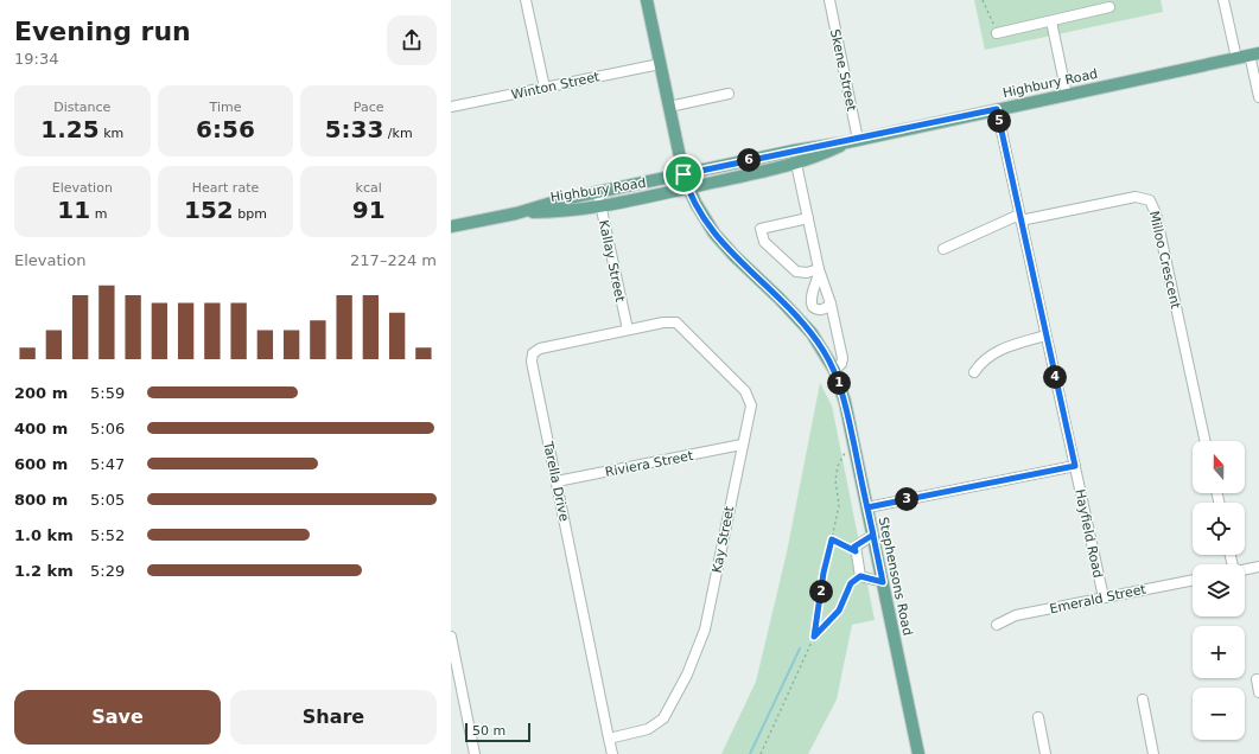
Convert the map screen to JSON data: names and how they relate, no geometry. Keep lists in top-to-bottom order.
{
  "streets": {
    "main road": ["Highbury Road", "Stephensons Road"],
    "street": [
      "Skene Street",
      "Winton Street",
      "Milloo Crescent",
      "Kallay Street",
      "Riviera Street",
      "Tarella Drive",
      "Hayfield Road",
      "Kay Street",
      "Emerald Street"
    ]
  },
  "crossings": [
    ["Skene Street", "Highbury Road"],
    ["Highbury Road", "Kallay Street"],
    ["Highbury Road", "Hayfield Road"],
    ["Highbury Road", "Stephensons Road"],
    ["Winton Street", "Stephensons Road"],
    ["Milloo Crescent", "Hayfield Road"],
    ["Kallay Street", "Tarella Drive"],
    ["Riviera Street", "Tarella Drive"],
    ["Riviera Street", "Kay Street"],
    ["Tarella Drive", "Kay Street"],
    ["Hayfield Road", "Emerald Street"]
  ],
  "scale_bar": "50 m",
  "north": "top",
  "page": {
    "heading": ["Evening run", "19:34"],
    "stats": [
      ["Distance", "1.25 km"],
      ["Time", "6:56"],
      ["Pace", "5:33 /km"],
      ["Elevation", "11 m"],
      ["Heart rate", "152 bpm"],
      ["kcal", "91"]
    ],
    "pins": [
      "5",
      "6",
      "4",
      "1",
      "3",
      "2"
    ],
    "chart": ["Elevation", "217–224 m"],
    "list": [
      {
        "name": "200 m",
        "note": "5:59"
      },
      {
        "name": "400 m",
        "note": "5:06"
      },
      {
        "name": "600 m",
        "note": "5:47"
      },
      {
        "name": "800 m",
        "note": "5:05"
      },
      {
        "name": "1.0 km",
        "note": "5:52"
      },
      {
        "name": "1.2 km",
        "note": "5:29"
      }
    ],
    "map_buttons": ["+", "−"],
    "buttons": ["Save", "Share"],
    "scale": "50 m"
  }
}
